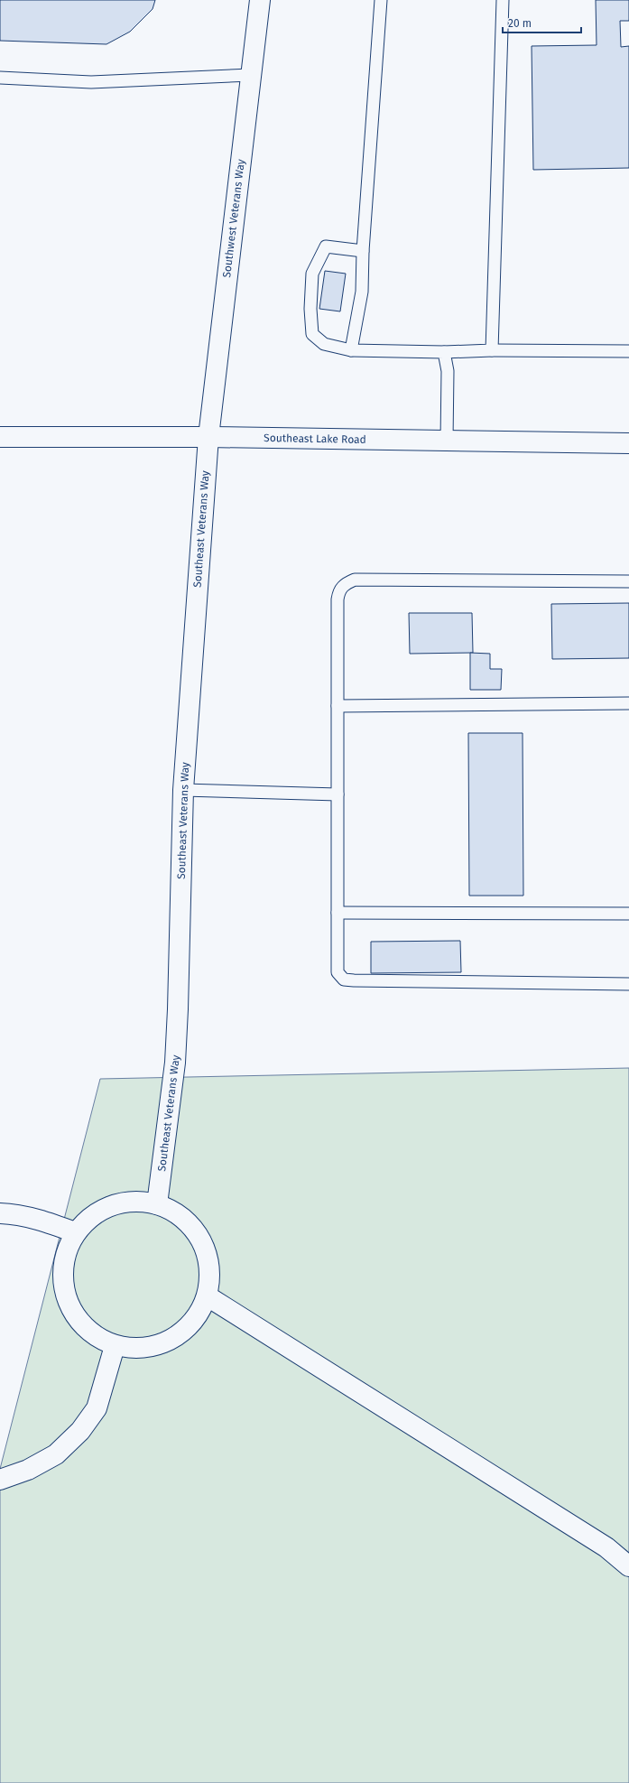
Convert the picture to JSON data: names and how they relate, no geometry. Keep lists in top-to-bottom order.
{
  "streets": {
    "main road": ["Southwest Veterans Way", "Southeast Lake Road", "Southeast Veterans Way"]
  },
  "crossings": [
    ["Southwest Veterans Way", "Southeast Lake Road"],
    ["Southwest Veterans Way", "Southeast Veterans Way"],
    ["Southeast Lake Road", "Southeast Veterans Way"]
  ],
  "scale_bar": "20 m"
}
